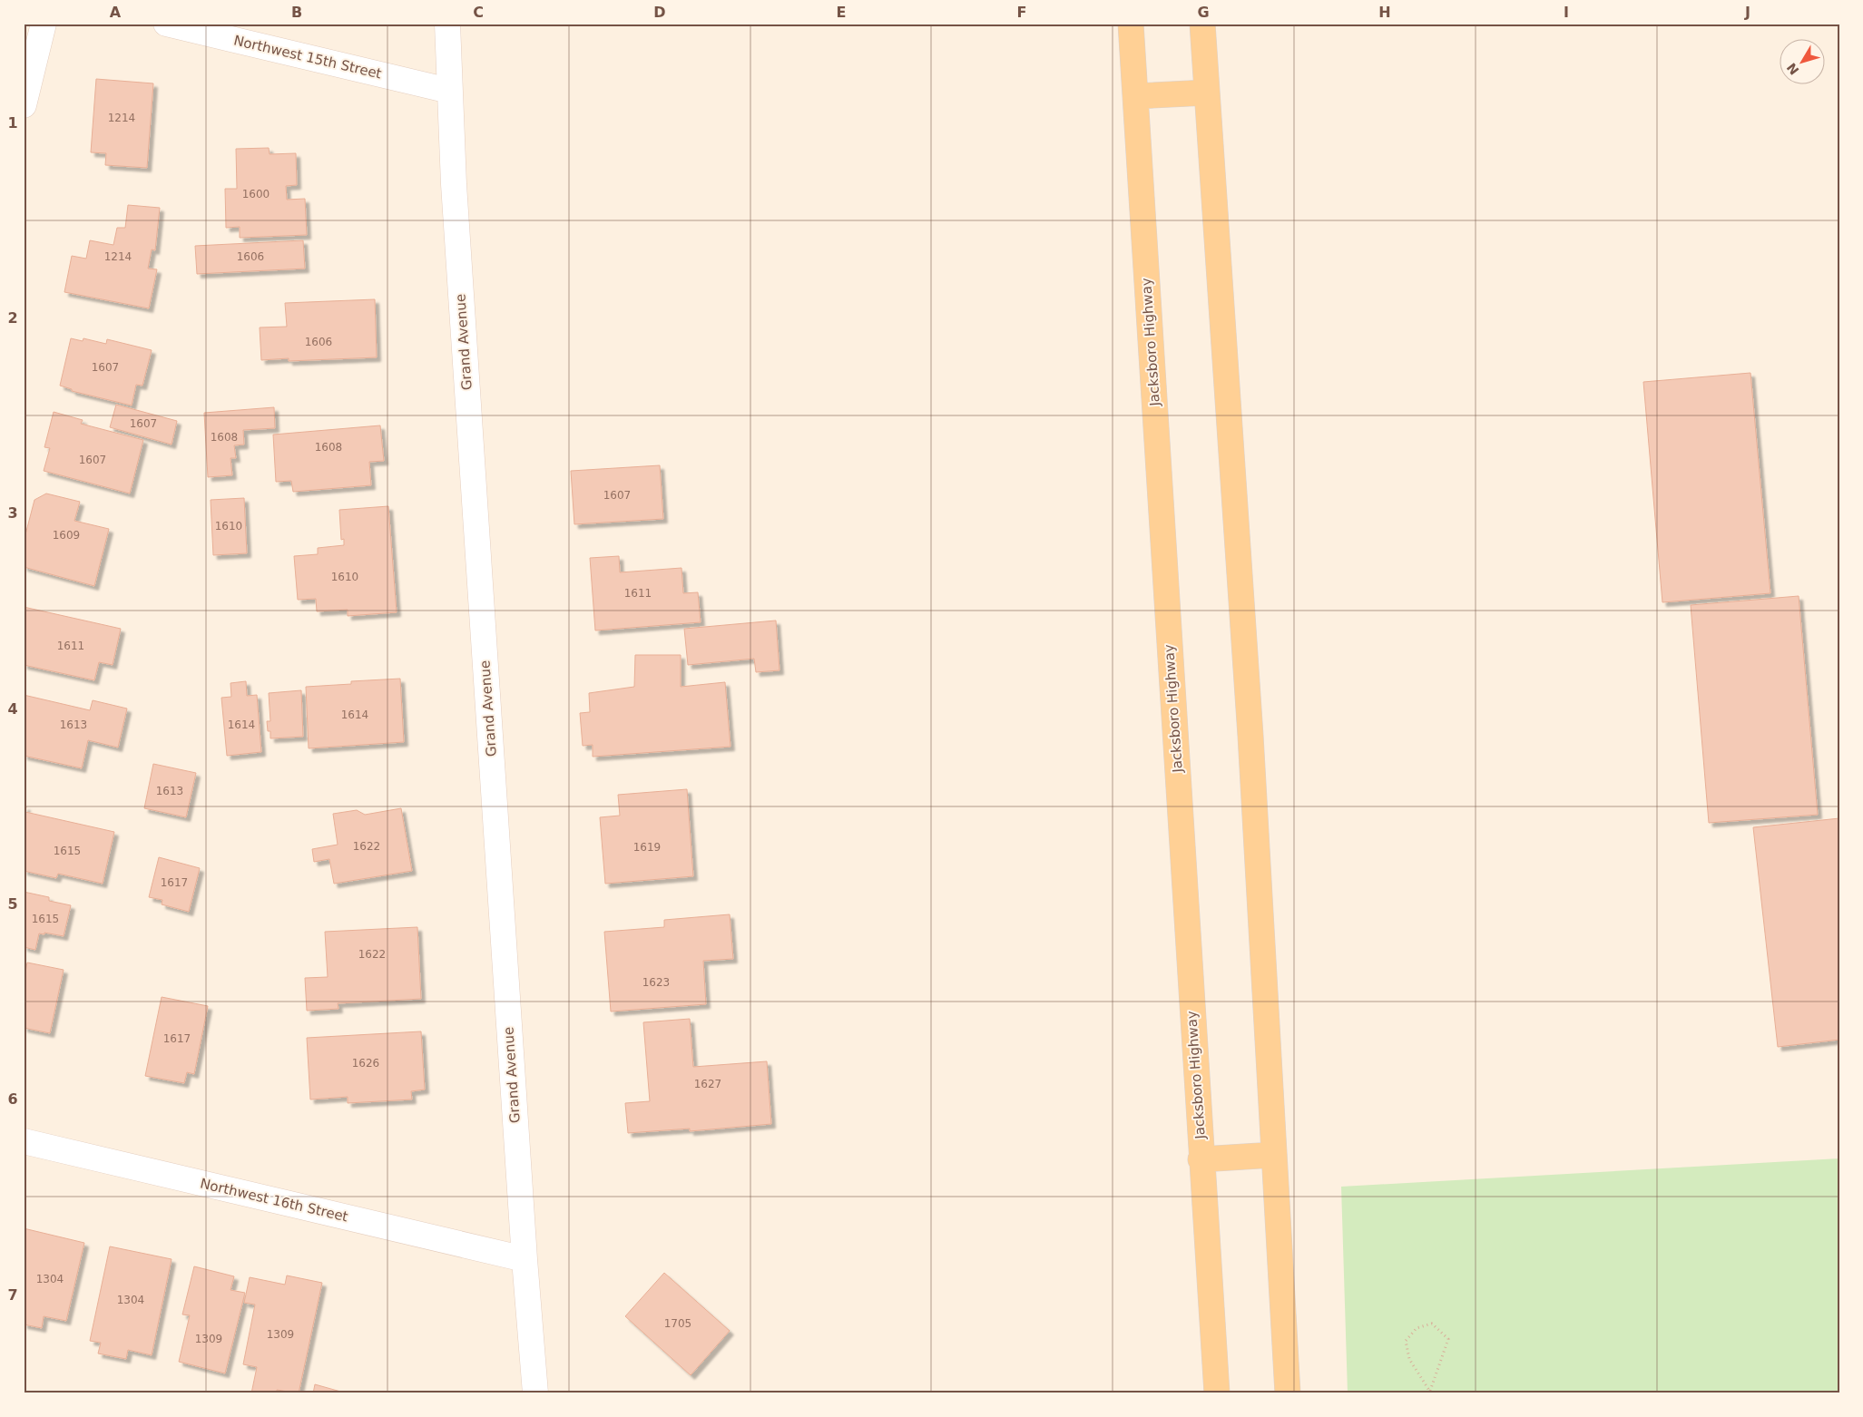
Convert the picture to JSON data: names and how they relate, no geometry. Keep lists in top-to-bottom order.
{
  "streets": {
    "main road": ["Jacksboro Highway"],
    "street": ["Northwest 15th Street", "Grand Avenue", "Northwest 16th Street"]
  },
  "crossings": [
    ["Northwest 15th Street", "Grand Avenue"],
    ["Grand Avenue", "Northwest 16th Street"]
  ],
  "house_numbers": [
    "1214",
    "1600",
    "1214",
    "1606",
    "1606",
    "1607",
    "1607",
    "1608",
    "1608",
    "1607",
    "1607",
    "1610",
    "1609",
    "1610",
    "1611",
    "1611",
    "1614",
    "1613",
    "1614",
    "1613",
    "1622",
    "1619",
    "1615",
    "1617",
    "1615",
    "1622",
    "1623",
    "1617",
    "1626",
    "1627",
    "1304",
    "1304",
    "1705",
    "1309",
    "1309"
  ],
  "north": "bottom left",
  "grid": {
    "columns": [
      "A",
      "B",
      "C",
      "D",
      "E",
      "F",
      "G",
      "H",
      "I",
      "J"
    ],
    "rows": [
      "1",
      "2",
      "3",
      "4",
      "5",
      "6",
      "7"
    ]
  }
}
